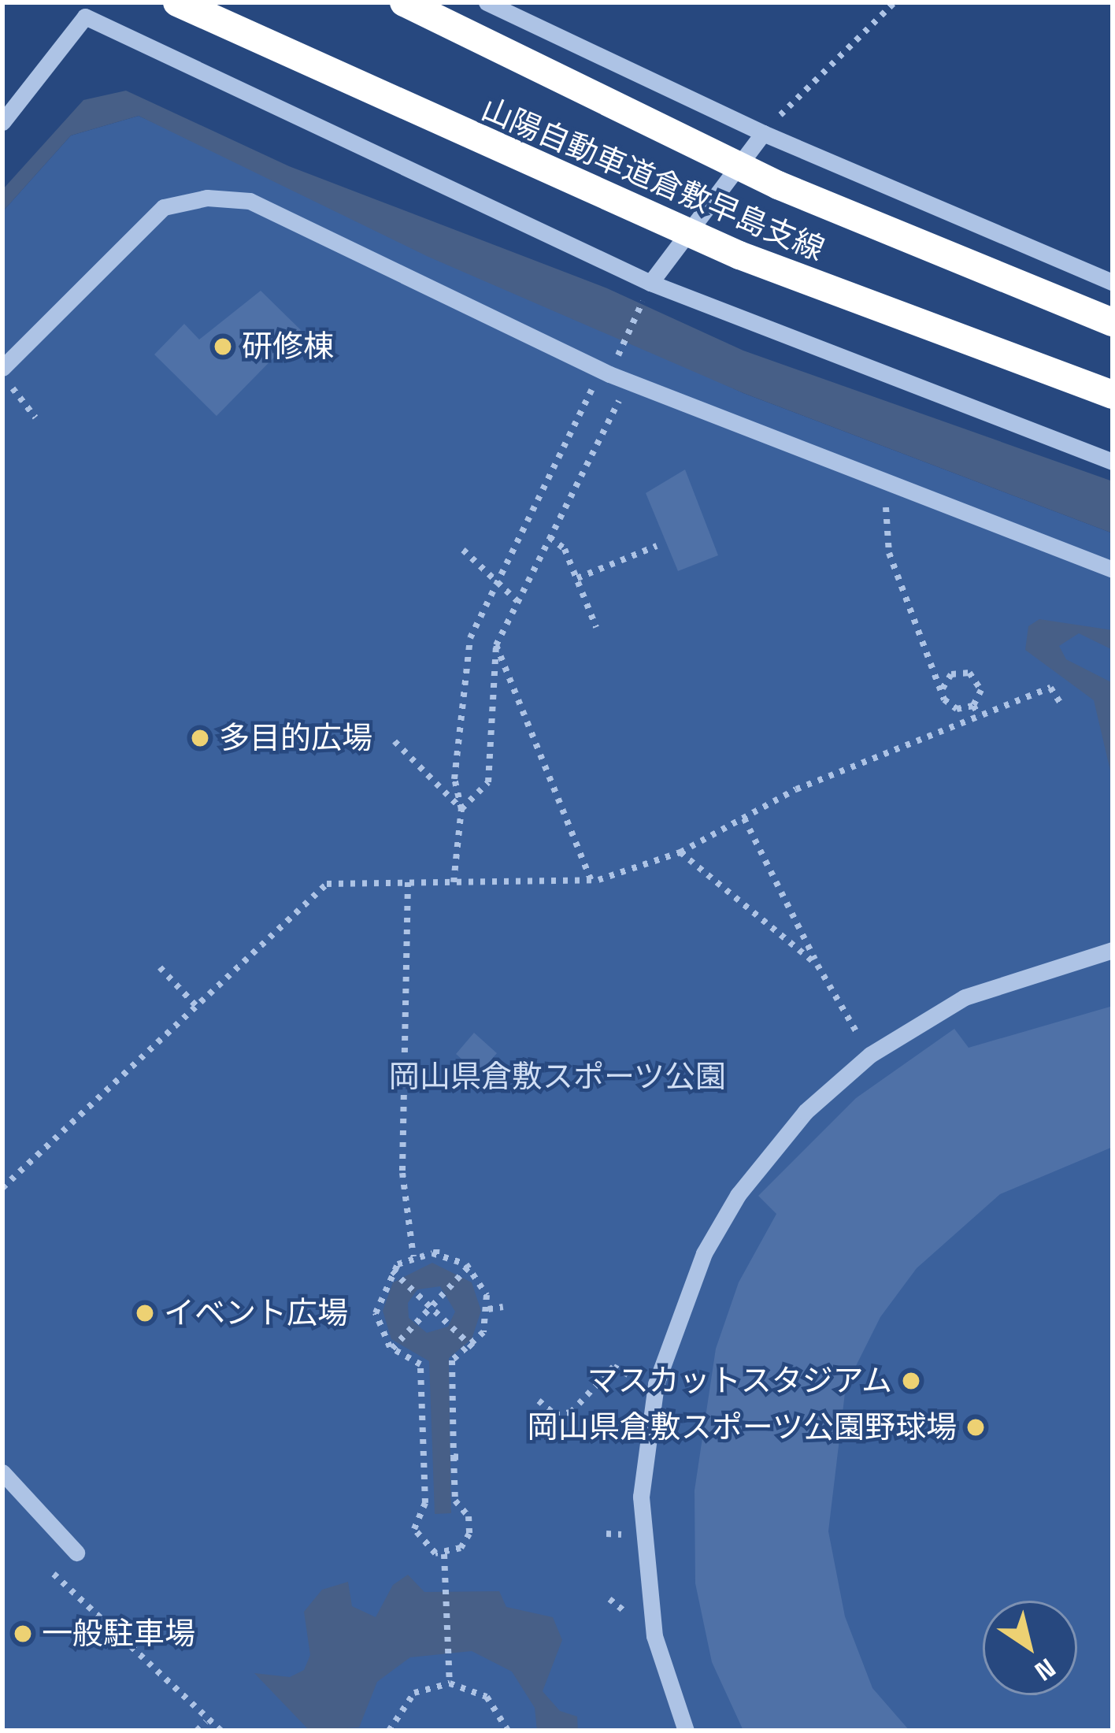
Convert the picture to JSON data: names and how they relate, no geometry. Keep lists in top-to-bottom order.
{
  "streets": {
    "highway": ["山陽自動車道倉敷早島支線"]
  },
  "parks": ["岡山県倉敷スポーツ公園"],
  "places": [
    "研修棟",
    "多目的広場",
    "イベント広場",
    "マスカットスタジアム",
    "岡山県倉敷スポーツ公園野球場",
    "一般駐車場"
  ],
  "north": "bottom right"
}
